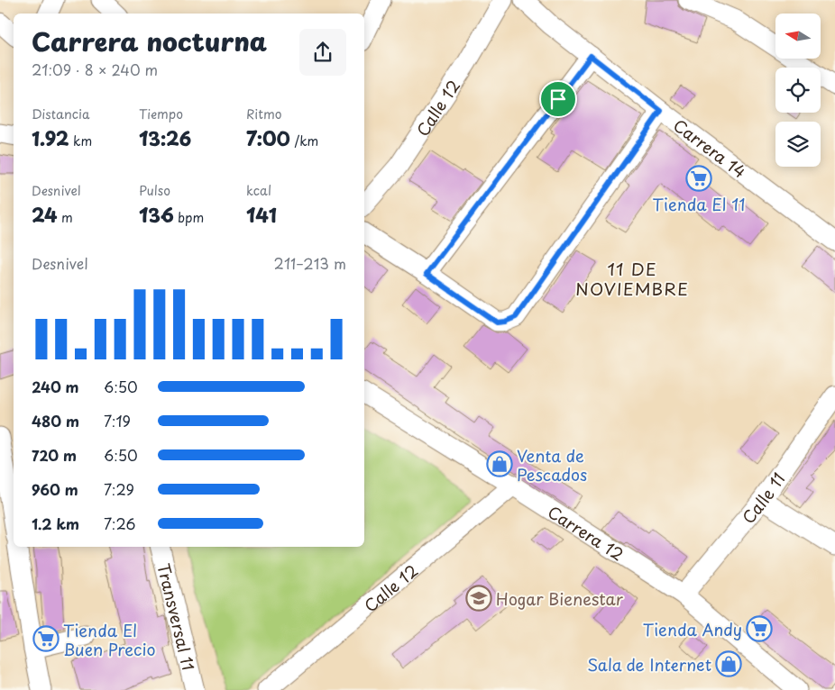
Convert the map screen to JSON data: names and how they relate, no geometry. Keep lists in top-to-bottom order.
{
  "streets": {
    "street": [
      "Calle 12",
      "Carrera 14",
      "Calle 11",
      "Carrera 12",
      "Transversal 11"
    ]
  },
  "crossings": [
    ["Calle 12", "Carrera 12"],
    ["Calle 11", "Carrera 12"]
  ],
  "districts": ["11 DE NOVIEMBRE"],
  "places": {
    "supermarket": ["Tienda El 11", "Tienda Andy", "Tienda El Buen Precio"],
    "shop": ["Venta de Pescados", "Sala de Internet"],
    "school or university": ["Hogar Bienestar"]
  },
  "north": "left",
  "page": {
    "heading": ["Carrera nocturna", "21:09 · 8 × 240 m"],
    "stats": [
      ["Distancia", "1.92 km"],
      ["Tiempo", "13:26"],
      ["Ritmo", "7:00 /km"],
      ["Desnivel", "24 m"],
      ["Pulso", "136 bpm"],
      ["kcal", "141"]
    ],
    "chart": ["Desnivel", "211–213 m"],
    "list": [
      {
        "name": "240 m",
        "note": "6:50"
      },
      {
        "name": "480 m",
        "note": "7:19"
      },
      {
        "name": "720 m",
        "note": "6:50"
      },
      {
        "name": "960 m",
        "note": "7:29"
      },
      {
        "name": "1.2 km",
        "note": "7:26"
      }
    ]
  }
}
